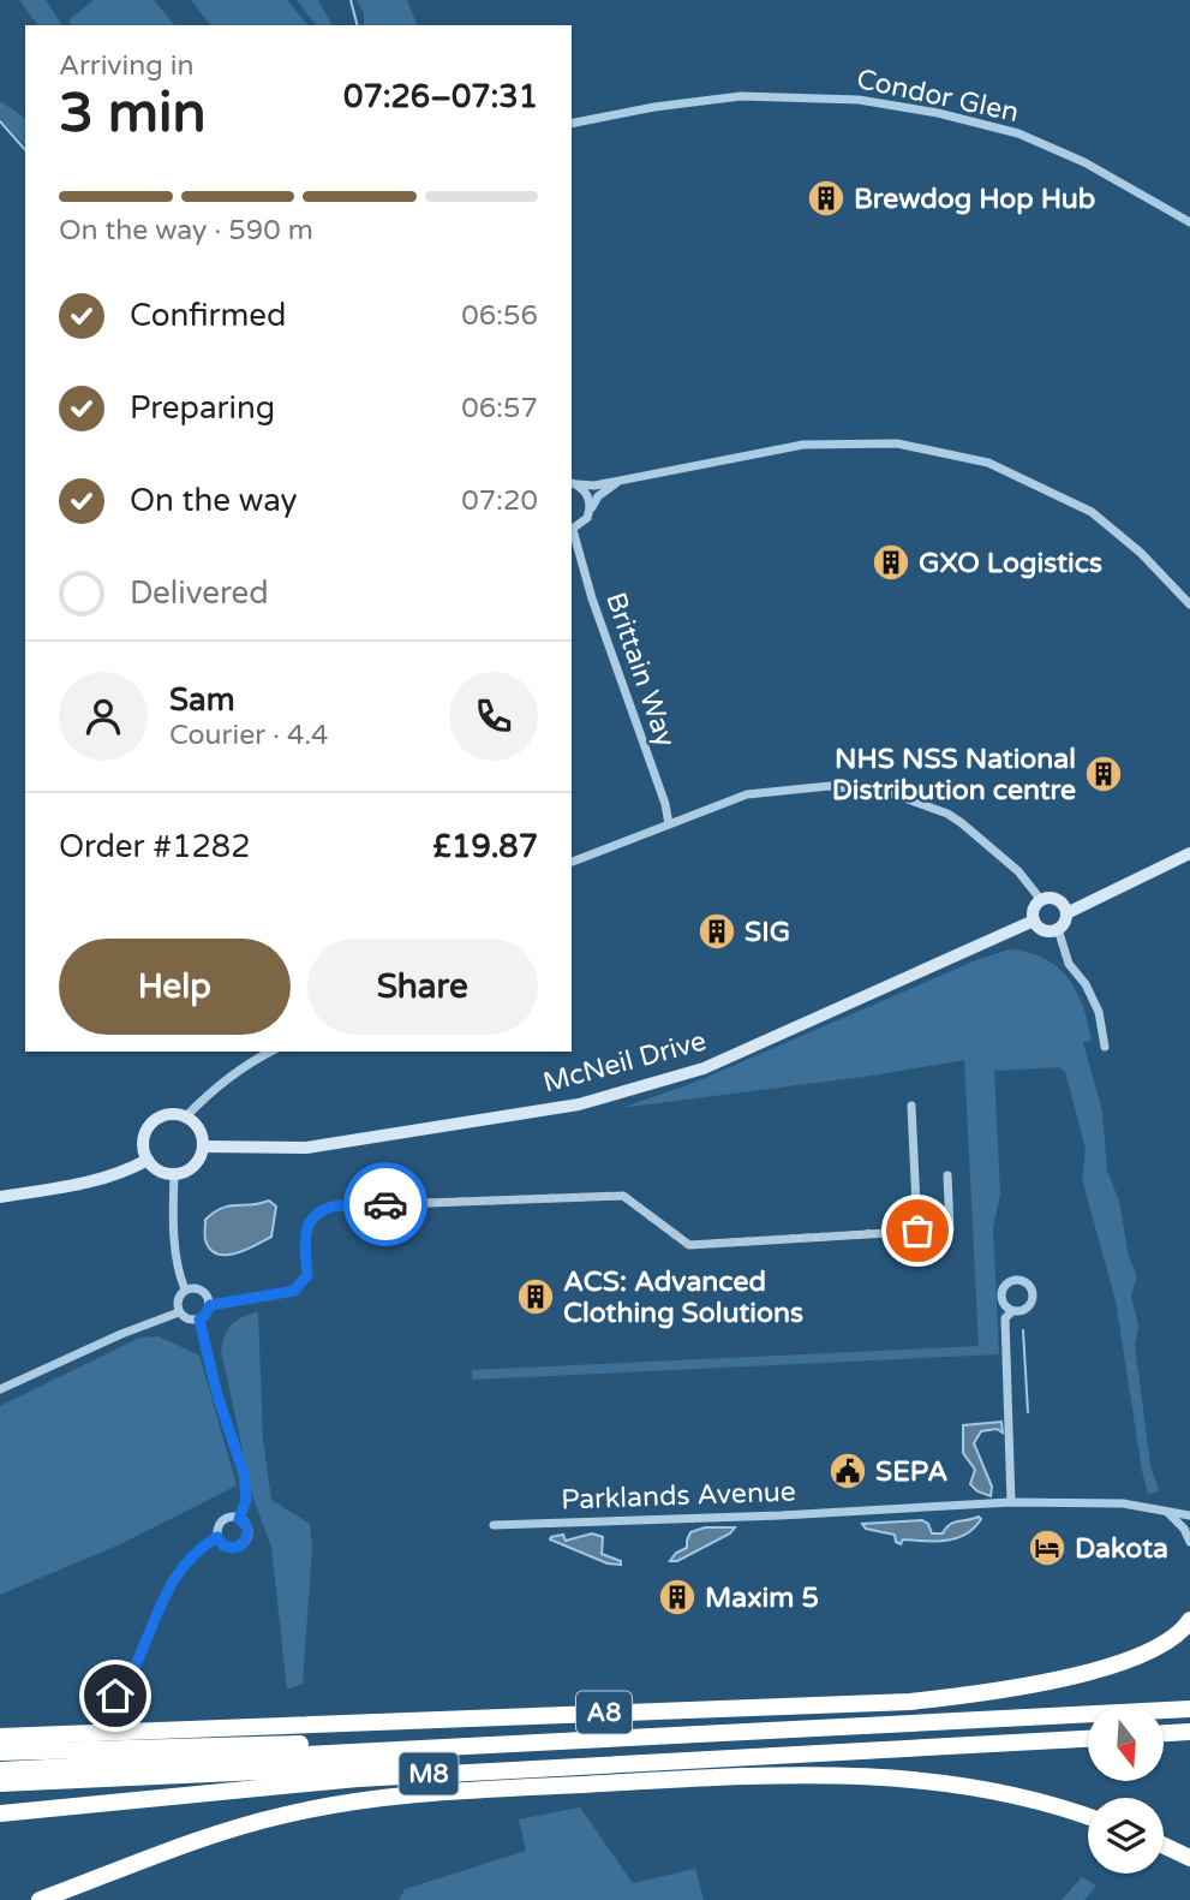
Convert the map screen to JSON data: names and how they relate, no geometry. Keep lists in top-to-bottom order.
{
  "streets": {
    "highway": ["A8", "M8"],
    "street": [
      "Condor Glen",
      "Brittain Way",
      "McNeil Drive",
      "Parklands Avenue"
    ]
  },
  "places": {
    "building": [
      "Brewdog Hop Hub",
      "GXO Logistics",
      "NHS NSS National Distribution centre",
      "SIG",
      "ACS: Advanced Clothing Solutions",
      "Maxim 5"
    ],
    "public building": ["SEPA"],
    "hotel": ["Dakota"]
  },
  "north": "bottom",
  "page": {
    "heading": ["3 min", "Arriving in", "07:26–07:31"],
    "panel": [
      "Sam",
      "Courier · 4.4",
      "Order #1282",
      "£19.87"
    ],
    "bar": "On the way · 590 m",
    "list": [
      ["Confirmed", "06:56"],
      ["Preparing", "06:57"],
      ["On the way", "07:20"],
      "Delivered"
    ],
    "buttons": ["Help", "Share"]
  }
}
